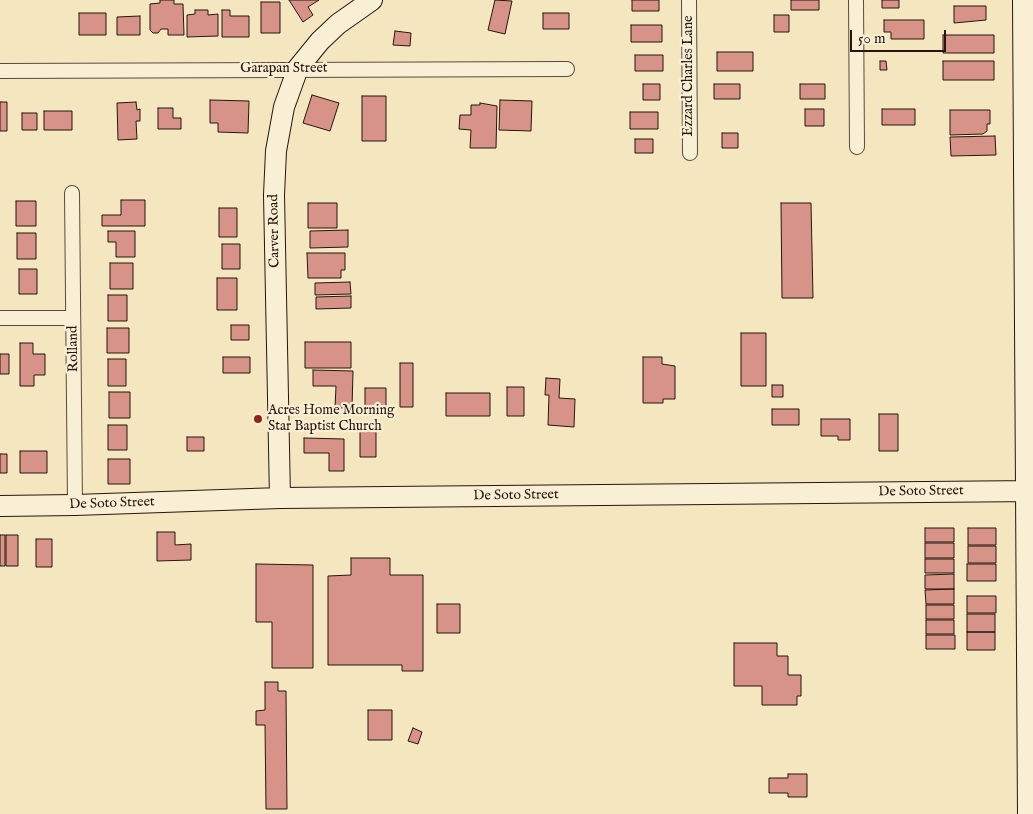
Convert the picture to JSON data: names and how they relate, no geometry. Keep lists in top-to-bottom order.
{
  "streets": {
    "street": [
      "Garapan Street",
      "Ezzard Charles Lane",
      "Carver Road",
      "Rolland",
      "De Soto Street"
    ]
  },
  "crossings": [
    ["Garapan Street", "Carver Road"],
    ["Carver Road", "De Soto Street"],
    ["Rolland", "De Soto Street"]
  ],
  "places": ["Acres Home Morning Star Baptist Church"],
  "scale_bar": "50 m"
}
